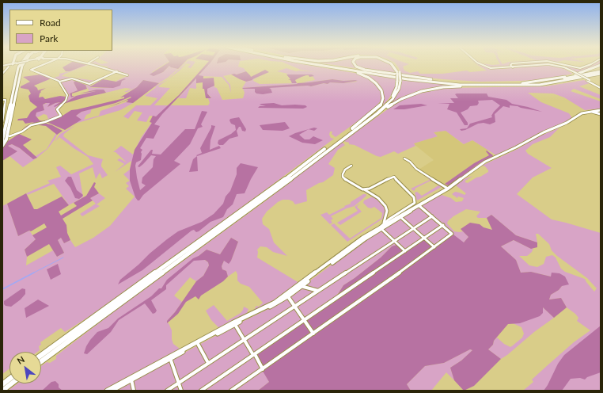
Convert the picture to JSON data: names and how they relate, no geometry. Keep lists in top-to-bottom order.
{
  "legend": ["Road", "Park"],
  "north": "top left"
}
